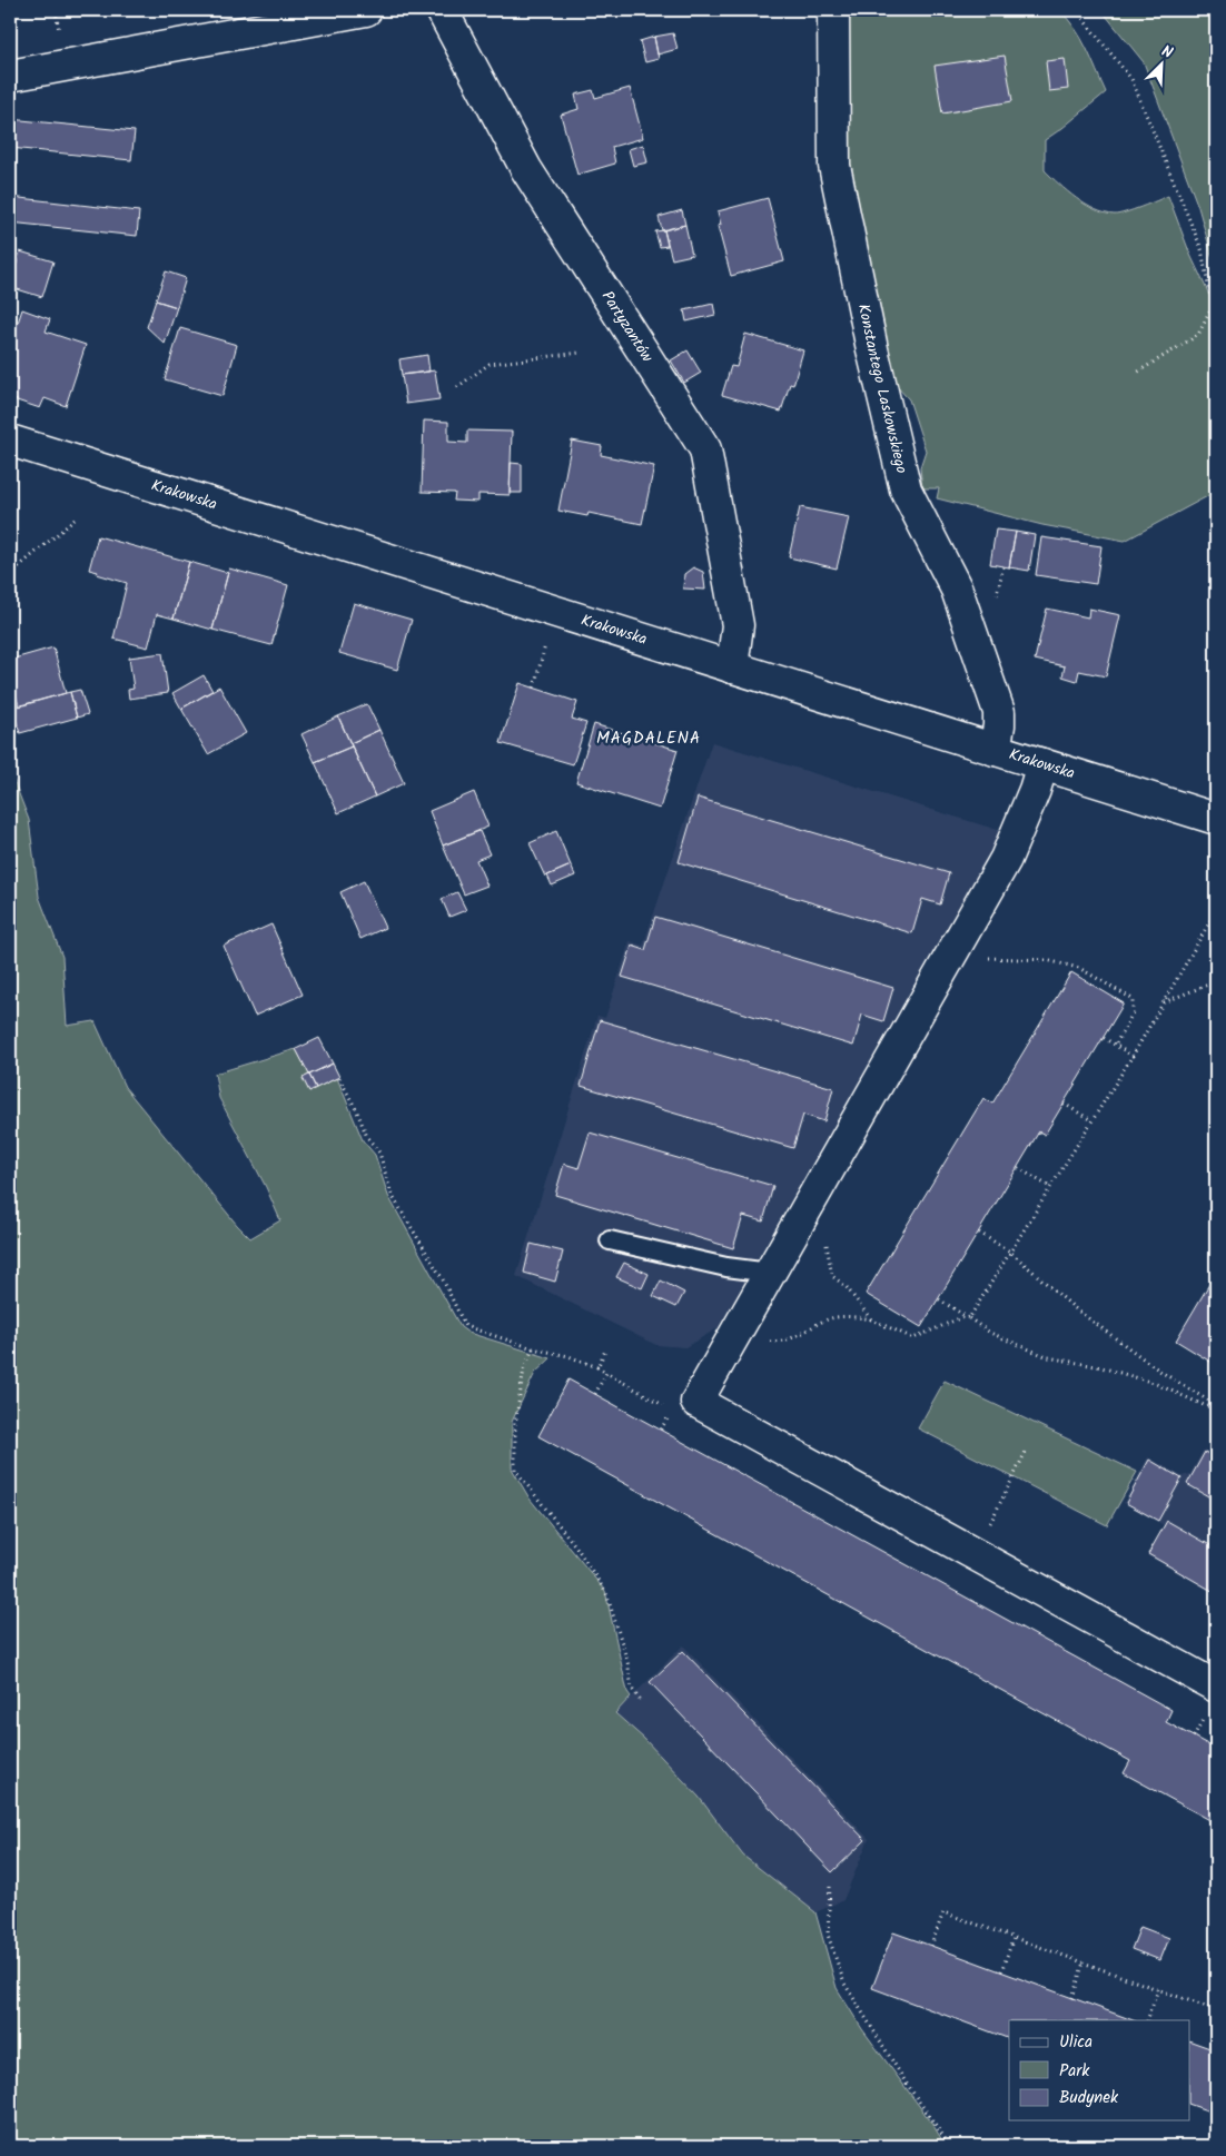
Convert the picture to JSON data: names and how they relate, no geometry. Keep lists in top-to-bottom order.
{
  "streets": {
    "street": ["Partyzantów", "Konstantego Laskowskiego", "Krakowska"]
  },
  "crossings": [
    ["Partyzantów", "Krakowska"],
    ["Konstantego Laskowskiego", "Krakowska"]
  ],
  "districts": ["MAGDALENA"],
  "legend": ["Ulica", "Park", "Budynek"],
  "north": "top right"
}
